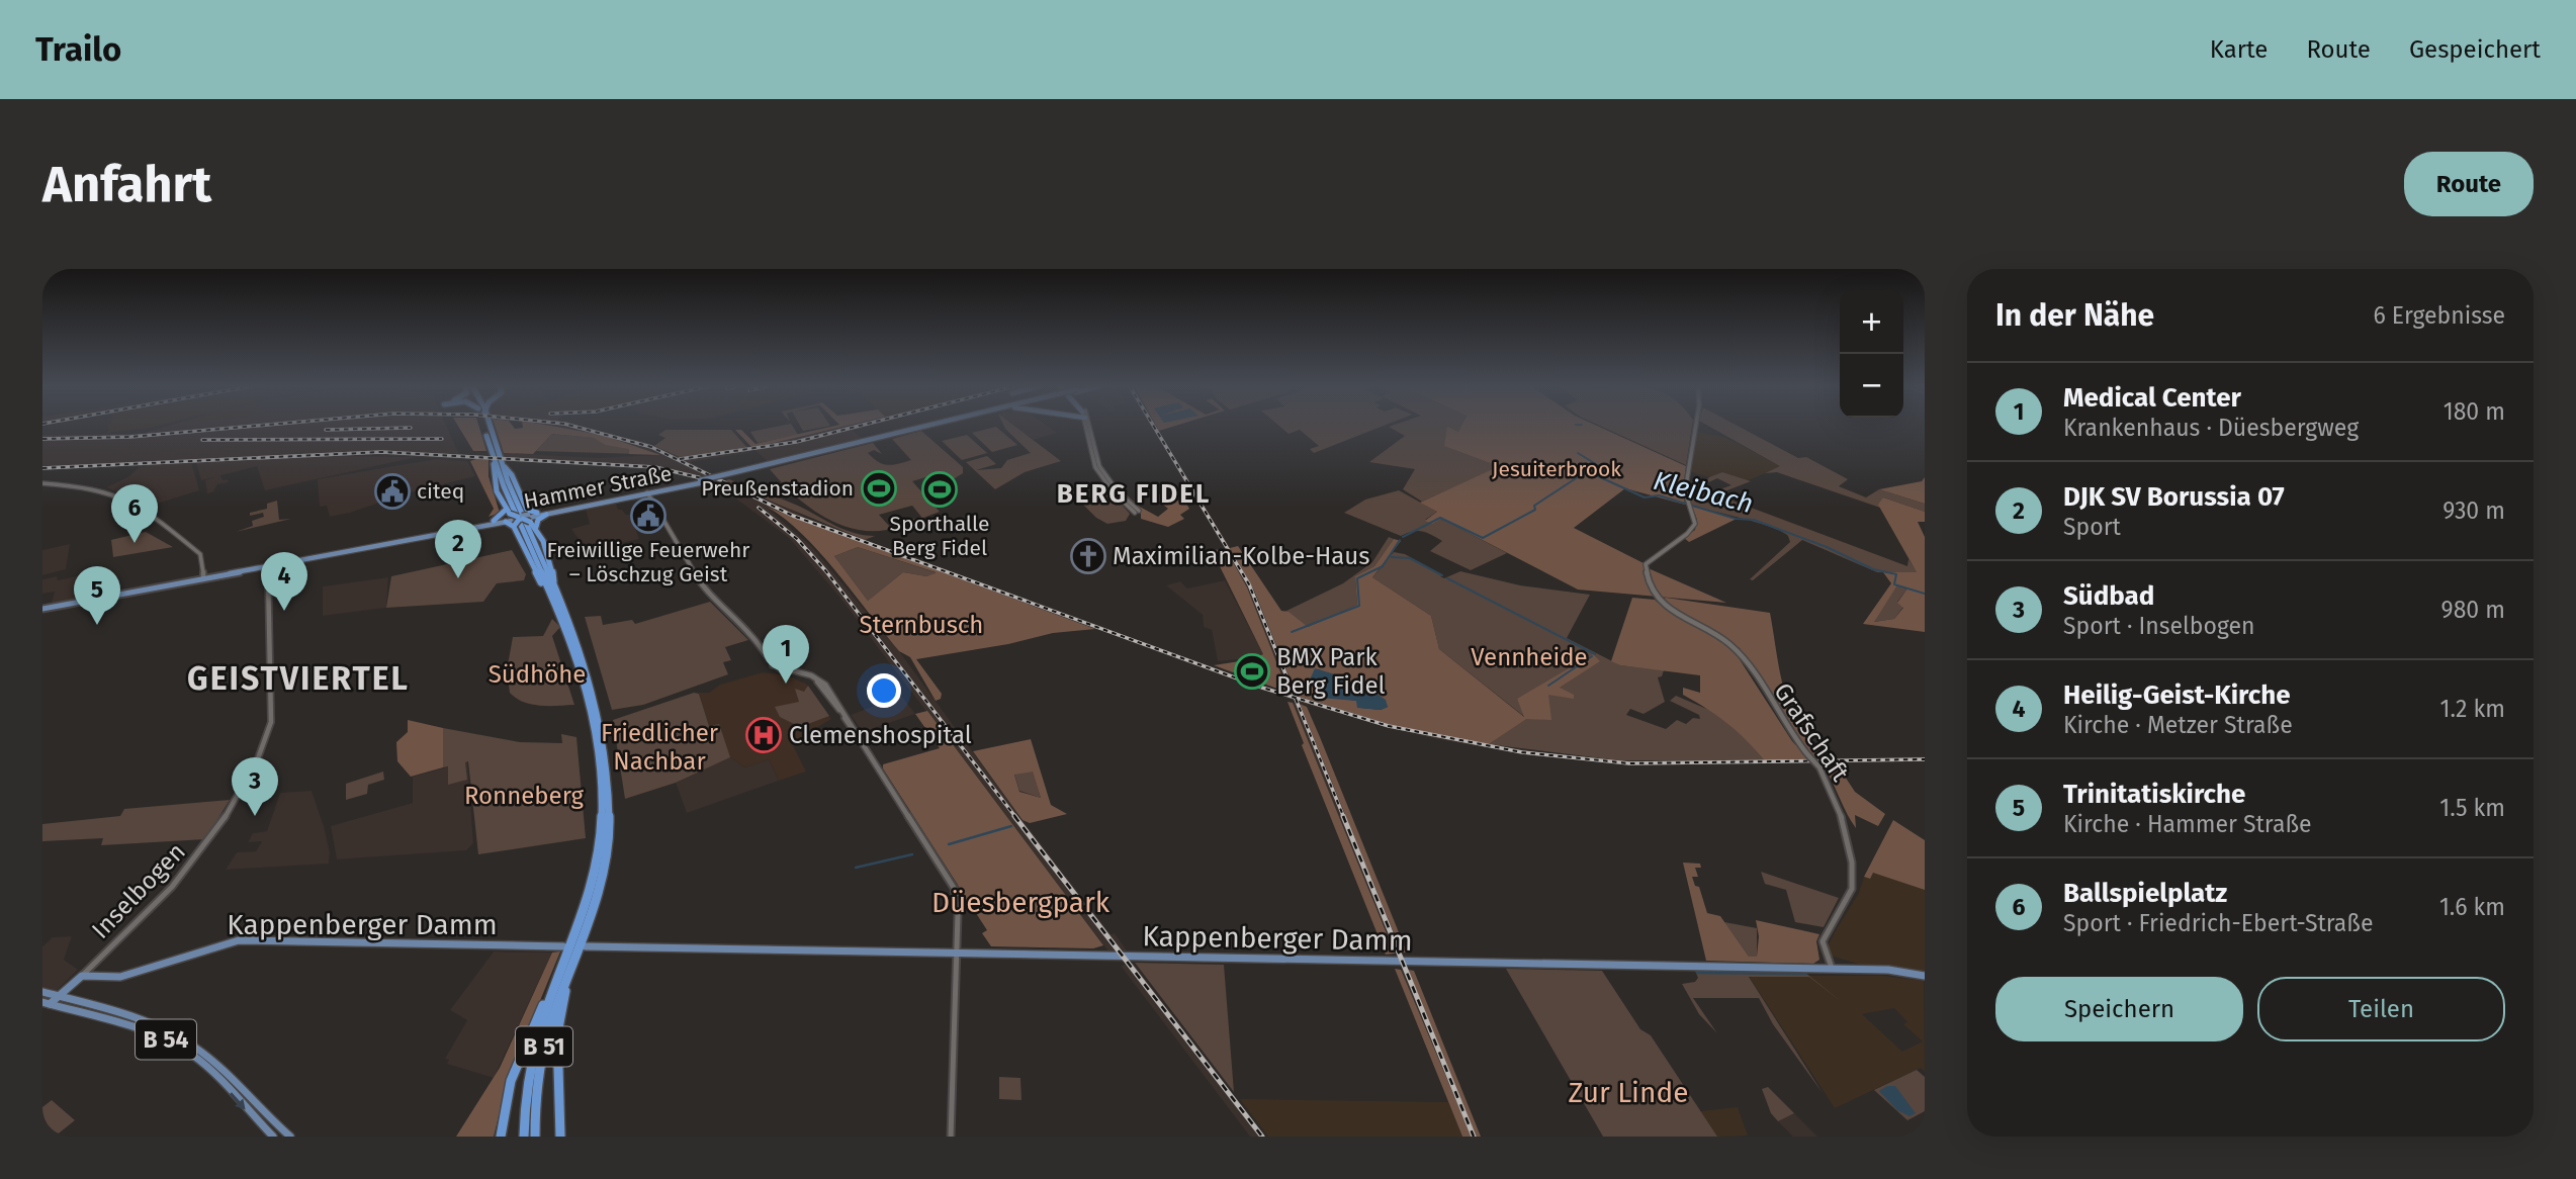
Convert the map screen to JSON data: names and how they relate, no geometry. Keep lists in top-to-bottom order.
{
  "streets": {
    "highway": ["B 51"],
    "main road": [
      "Hammer Straße",
      "Inselbogen",
      "Kappenberger Damm",
      "B 54"
    ],
    "street": ["Grafschaft"]
  },
  "crossings": [
    ["Hammer Straße", "Inselbogen"],
    ["Grafschaft", "Kappenberger Damm"],
    ["Inselbogen", "Kappenberger Damm"],
    ["Inselbogen", "B 54"]
  ],
  "districts": ["BERG FIDEL", "GEISTVIERTEL"],
  "water": ["Kleibach"],
  "parks": [
    "Jesuiterbrook",
    "Sternbusch",
    "Vennheide",
    "Südhöhe",
    "Friedlicher Nachbar",
    "Ronneberg",
    "Düesbergpark",
    "Zur Linde"
  ],
  "places": {
    "sports": ["Preußenstadion", "Sporthalle Berg Fidel", "BMX Park Berg Fidel"],
    "public building": ["citeq", "Freiwillige Feuerwehr – Löschzug Geist"],
    "church": ["Maximilian-Kolbe-Haus"],
    "hospital": ["Clemenshospital"]
  },
  "page": {
    "header": "Trailo",
    "nav": ["Karte", "Route", "Gespeichert"],
    "buttons": [
      "Route",
      ["Speichern", "Teilen"]
    ],
    "title": "Anfahrt",
    "heading": ["In der Nähe", "6 Ergebnisse"],
    "map_buttons": ["+", "−"],
    "list": [
      {
        "mark": "1",
        "name": "Medical Center",
        "note": "Krankenhaus · Düesbergweg",
        "value": "180 m"
      },
      {
        "mark": "2",
        "name": "DJK SV Borussia 07",
        "note": "Sport",
        "value": "930 m"
      },
      {
        "mark": "3",
        "name": "Südbad",
        "note": "Sport · Inselbogen",
        "value": "980 m"
      },
      {
        "mark": "4",
        "name": "Heilig-Geist-Kirche",
        "note": "Kirche · Metzer Straße",
        "value": "1.2 km"
      },
      {
        "mark": "5",
        "name": "Trinitatiskirche",
        "note": "Kirche · Hammer Straße",
        "value": "1.5 km"
      },
      {
        "mark": "6",
        "name": "Ballspielplatz",
        "note": "Sport · Friedrich-Ebert-Straße",
        "value": "1.6 km"
      }
    ],
    "pins": [
      "6",
      "2",
      "4",
      "5",
      "1",
      "3"
    ]
  }
}
